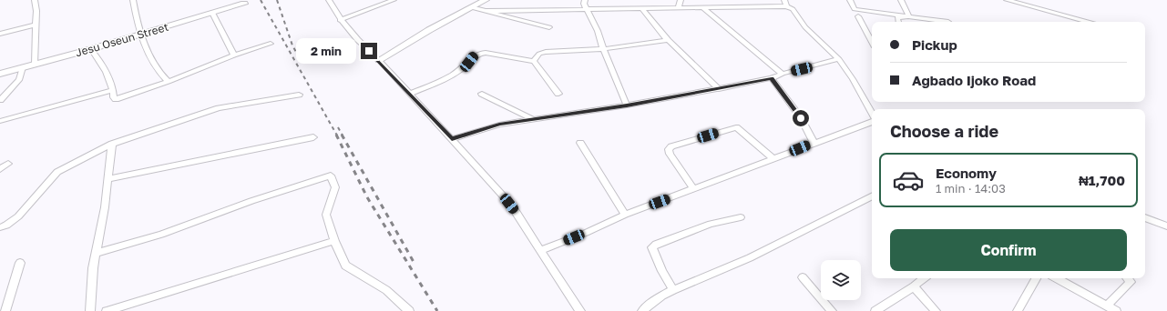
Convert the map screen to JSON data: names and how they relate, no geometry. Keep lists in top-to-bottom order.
{
  "streets": {
    "main road": ["Jesu Oseun Street"]
  },
  "page": {
    "banner": ["Pickup", "Agbado Ijoko Road"],
    "bubble": "2 min",
    "heading": "Choose a ride",
    "list": [
      {
        "name": "Economy",
        "note": "1 min · 14:03",
        "value": "₦1,700"
      }
    ],
    "buttons": "Confirm"
  }
}
